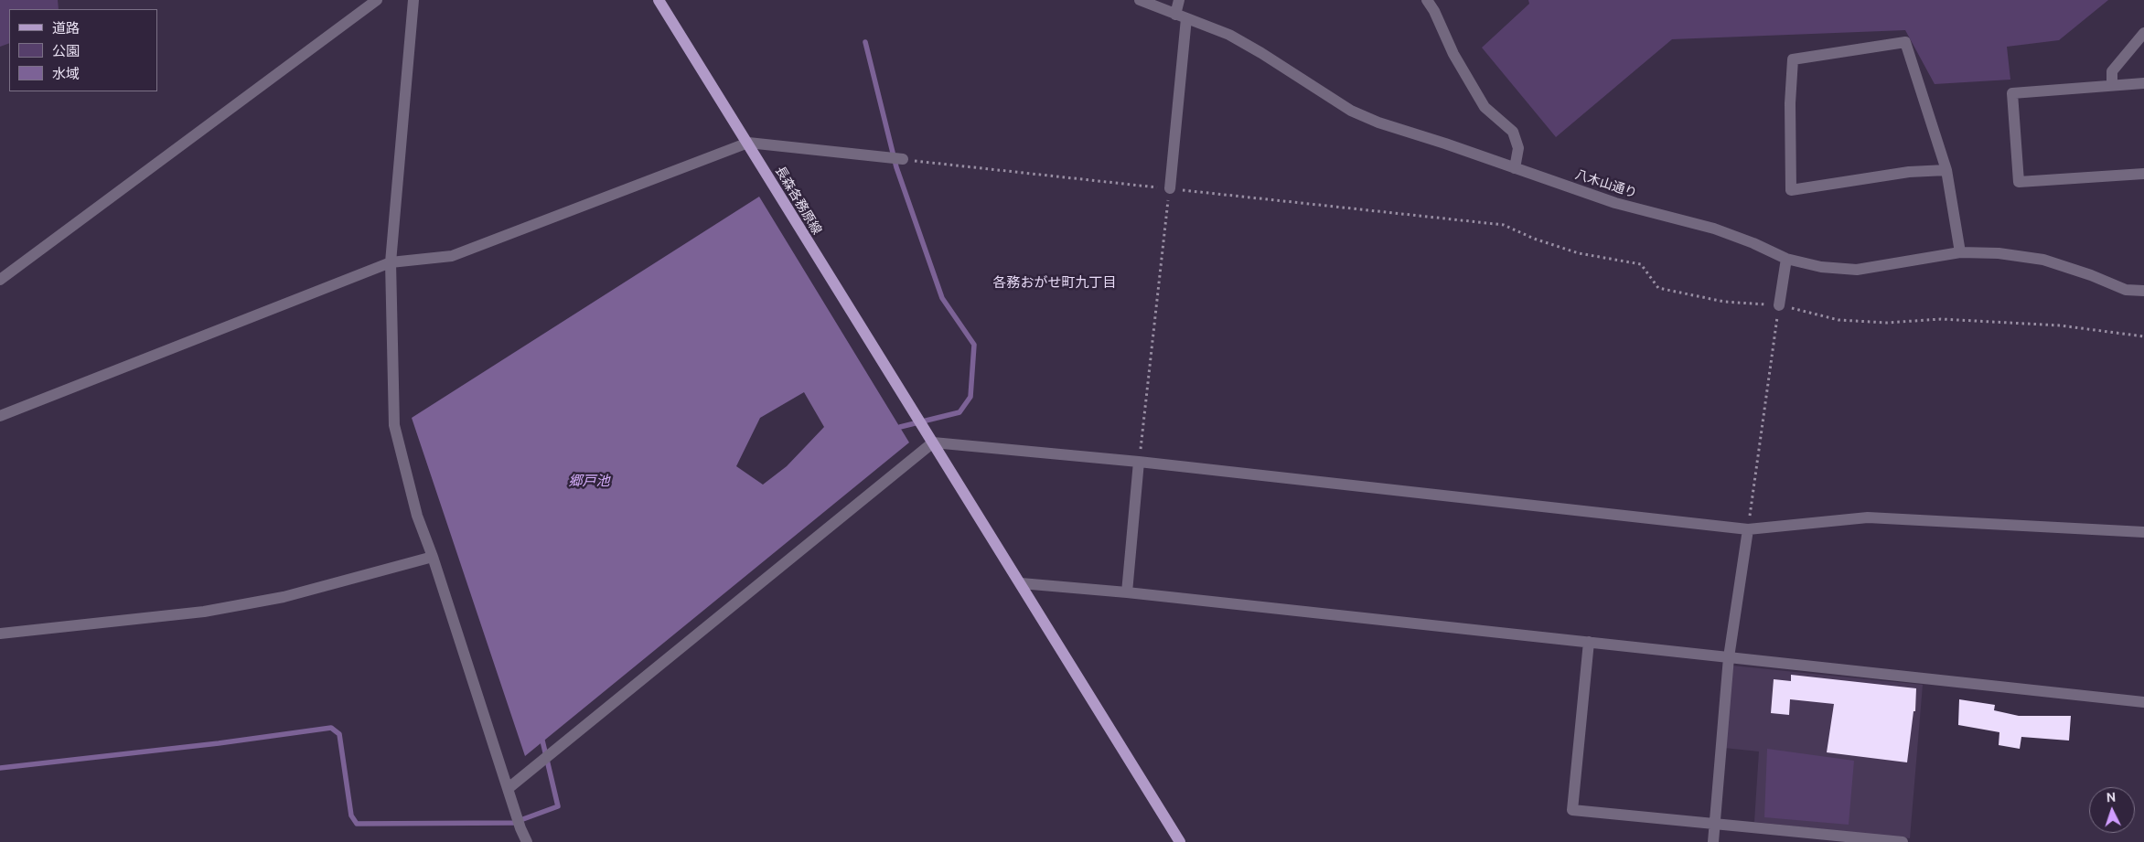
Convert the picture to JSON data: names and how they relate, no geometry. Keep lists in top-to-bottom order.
{
  "streets": {
    "main road": ["長森各務原線"],
    "street": ["八木山通り"]
  },
  "districts": ["各務おがせ町九丁目"],
  "water": ["郷戸池"],
  "legend": ["道路", "公園", "水域"],
  "north": "top"
}
